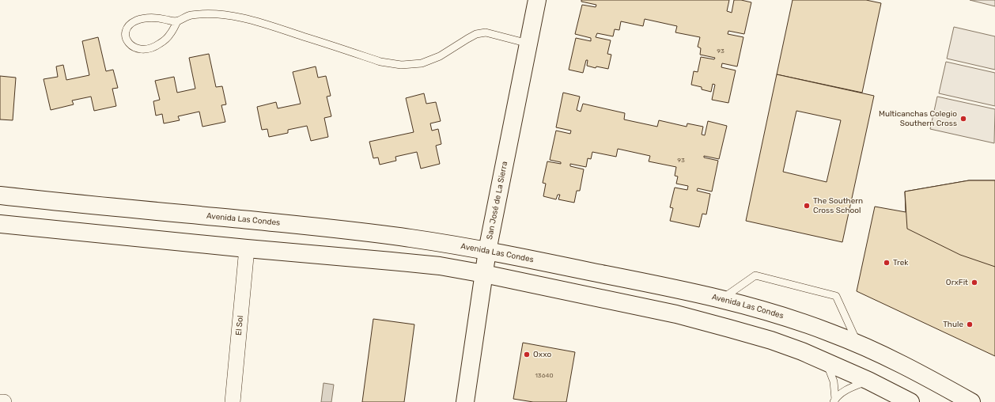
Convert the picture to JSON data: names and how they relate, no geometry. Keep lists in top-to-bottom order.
{
  "streets": {
    "main road": ["San José de La Sierra", "Avenida Las Condes"],
    "street": ["El Sol"]
  },
  "crossings": [
    ["San José de La Sierra", "Avenida Las Condes"]
  ],
  "places": [
    "Multicanchas Colegio Southern Cross",
    "The Southern Cross School",
    "Trek",
    "OrxFit",
    "Thule",
    "Oxxo"
  ],
  "house_numbers": ["93", "93", "13640"]
}
